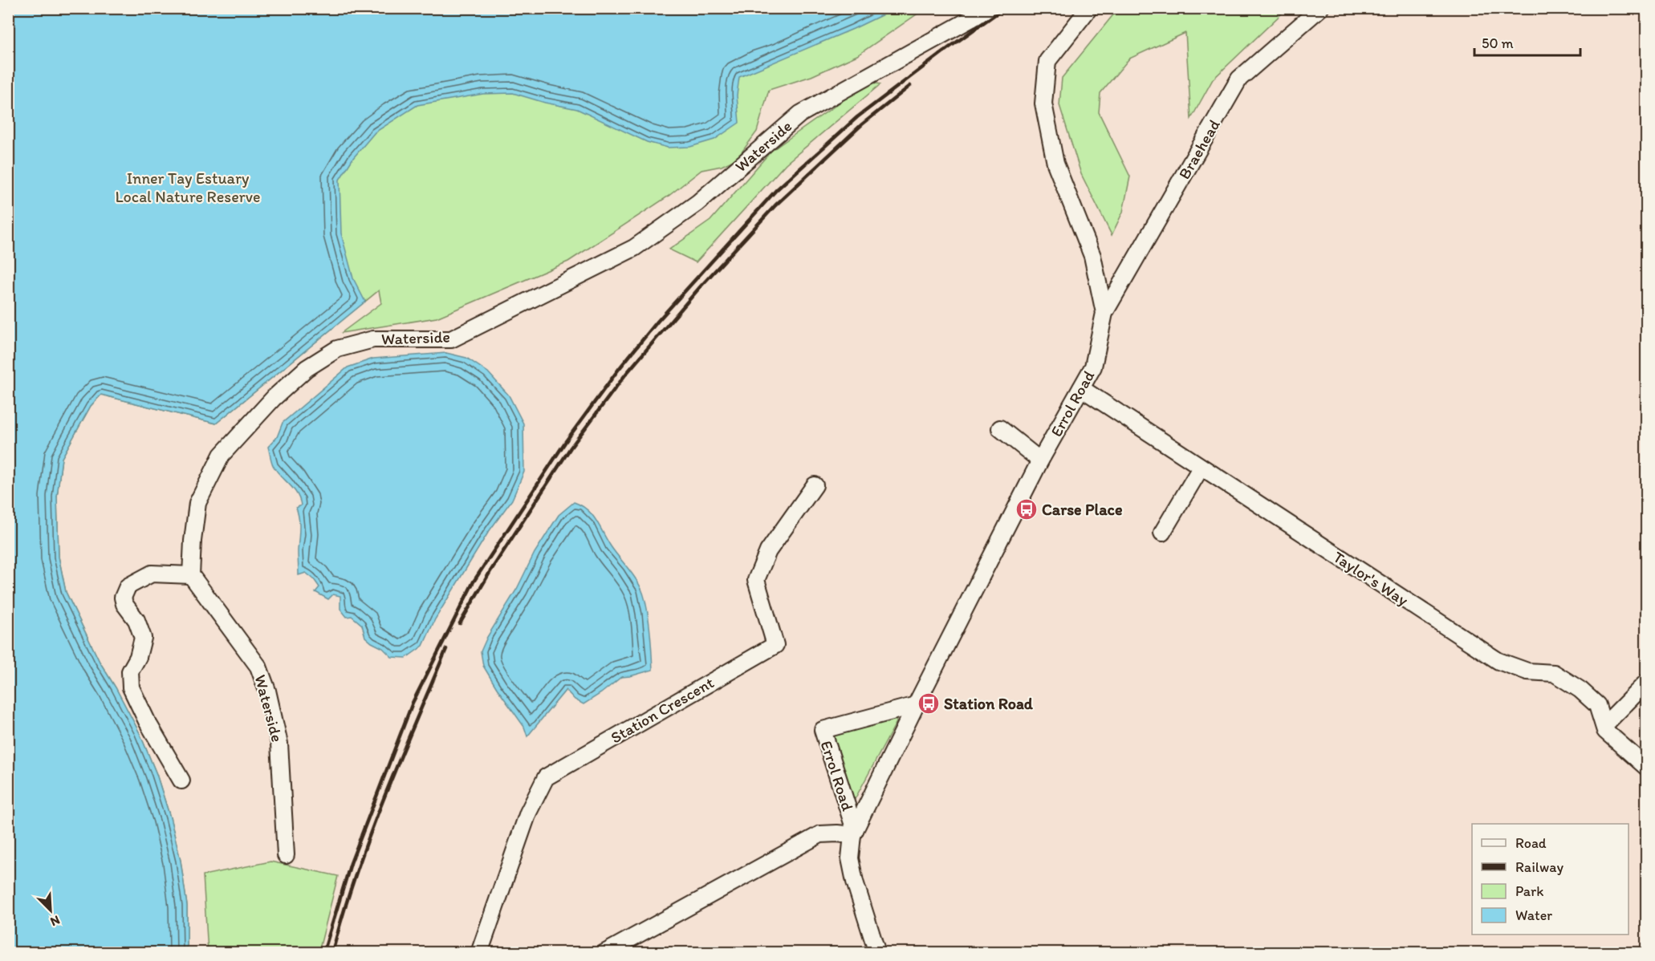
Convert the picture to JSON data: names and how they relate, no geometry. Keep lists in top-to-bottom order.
{
  "streets": {
    "street": [
      "Waterside",
      "Braehead",
      "Errol Road",
      "Taylor's Way",
      "Station Crescent"
    ]
  },
  "crossings": [
    ["Braehead", "Errol Road"],
    ["Errol Road", "Taylor's Way"]
  ],
  "parks": ["Inner Tay Estuary Local Nature Reserve"],
  "places": {
    "bus stop": ["Carse Place", "Station Road"]
  },
  "legend": [
    "Road",
    "Railway",
    "Park",
    "Water"
  ],
  "scale_bar": "50 m",
  "north": "bottom right"
}
